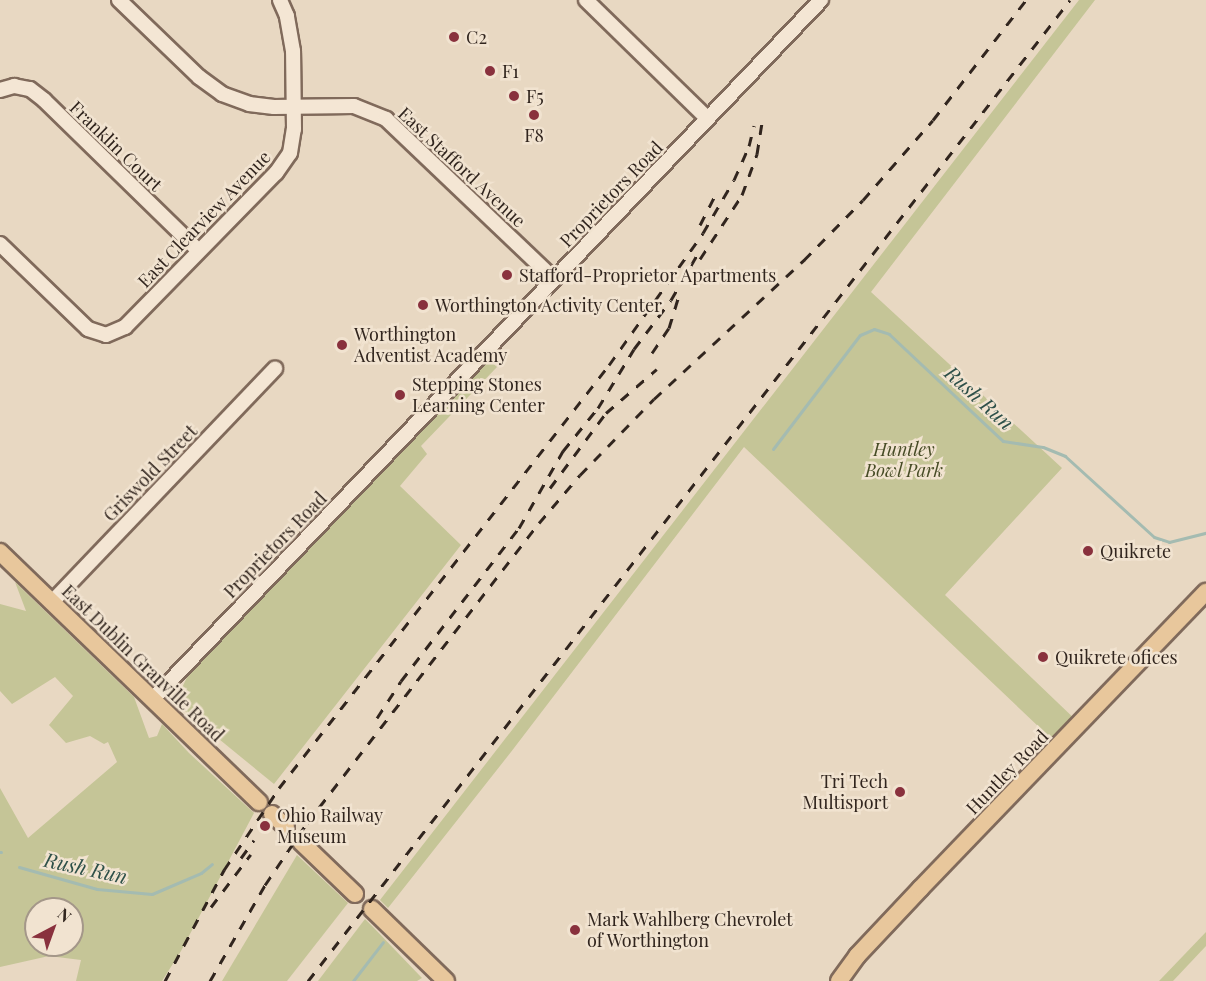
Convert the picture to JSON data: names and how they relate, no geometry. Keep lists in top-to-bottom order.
{
  "streets": {
    "main road": ["East Dublin Granville Road", "Huntley Road"],
    "street": [
      "Franklin Court",
      "East Stafford Avenue",
      "Proprietors Road",
      "East Clearview Avenue",
      "Griswold Street"
    ]
  },
  "crossings": [
    ["Franklin Court", "East Clearview Avenue"],
    ["East Stafford Avenue", "Proprietors Road"],
    ["East Stafford Avenue", "East Clearview Avenue"],
    ["Proprietors Road", "East Dublin Granville Road"],
    ["Griswold Street", "East Dublin Granville Road"]
  ],
  "water": ["Rush Run"],
  "parks": ["Huntley Bowl Park"],
  "places": [
    "C2",
    "F1",
    "F5",
    "F8",
    "Stafford-Proprietor Apartments",
    "Worthington Activity Center",
    "Worthington Adventist Academy",
    "Stepping Stones Learning Center",
    "Quikrete",
    "Quikrete ofices",
    "Tri Tech Multisport",
    "Ohio Railway Museum",
    "Mark Wahlberg Chevrolet of Worthington"
  ],
  "north": "top right"
}
